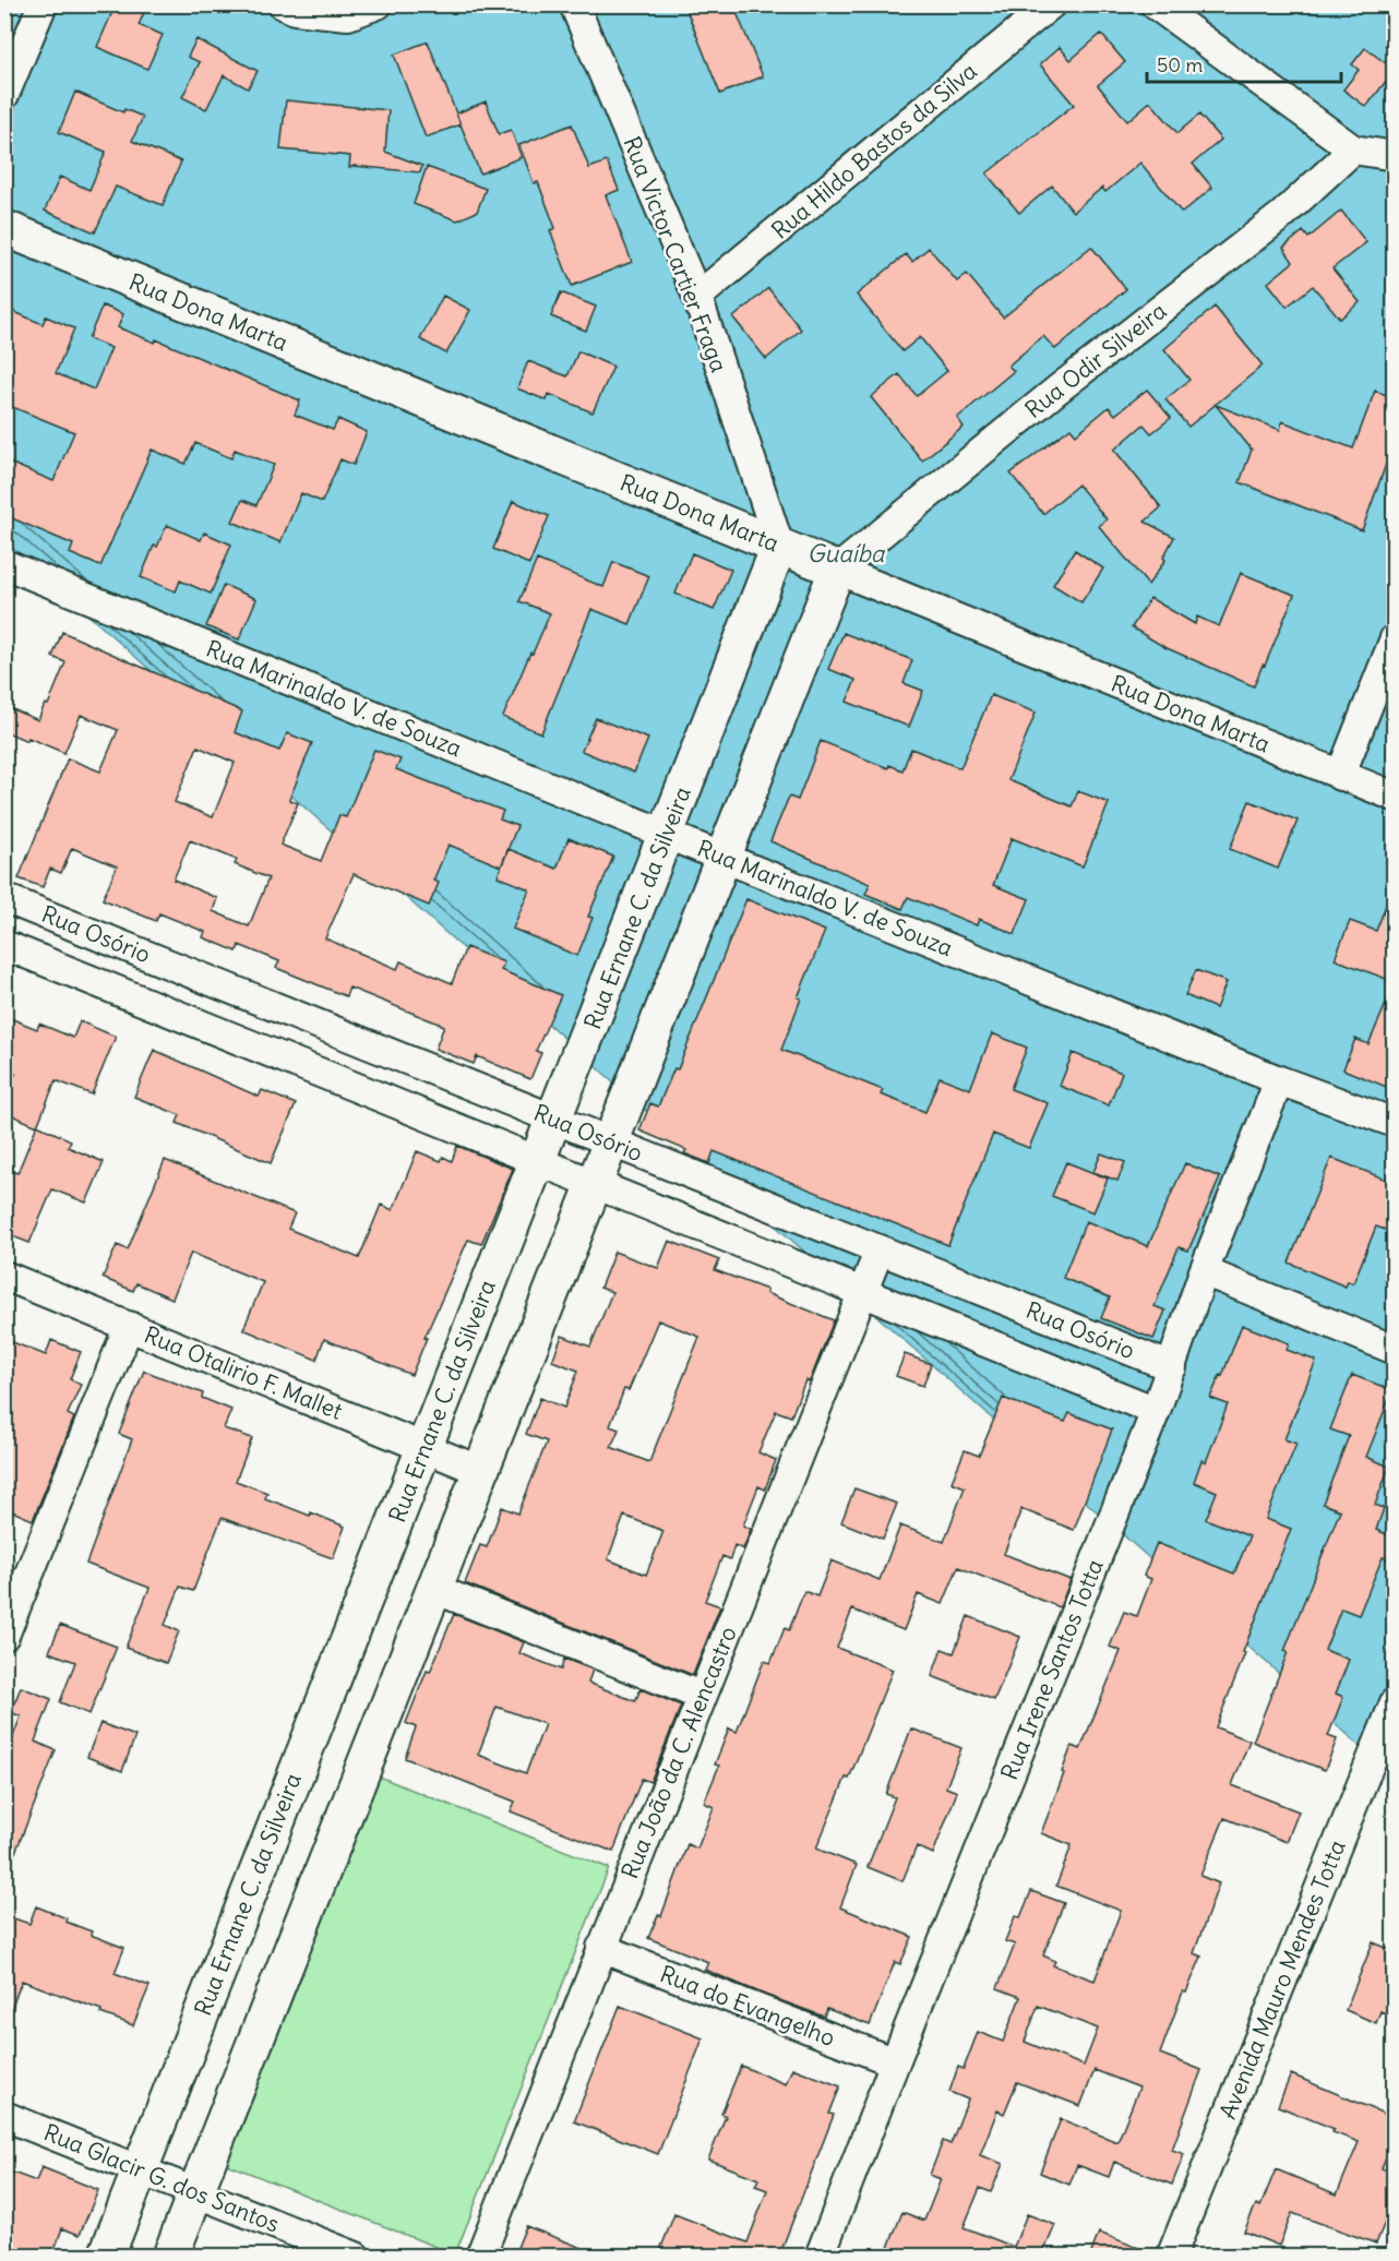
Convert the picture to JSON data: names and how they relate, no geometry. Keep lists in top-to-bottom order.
{
  "streets": {
    "street": [
      "Rua Hildo Bastos da Silva",
      "Rua Victor Cartier Fraga",
      "Rua Dona Marta",
      "Rua Odir Silveira",
      "Rua Marinaldo V. de Souza",
      "Rua Ernane C. da Silveira",
      "Rua Osório",
      "Rua Otalirio F. Mallet",
      "Rua Irene Santos Totta",
      "Rua João da C. Alencastro",
      "Avenida Mauro Mendes Totta",
      "Rua do Evangelho",
      "Rua Glacir G. dos Santos"
    ]
  },
  "crossings": [
    ["Rua Hildo Bastos da Silva", "Rua Victor Cartier Fraga"],
    ["Rua Victor Cartier Fraga", "Rua Dona Marta"],
    ["Rua Victor Cartier Fraga", "Rua Ernane C. da Silveira"],
    ["Rua Dona Marta", "Rua Odir Silveira"],
    ["Rua Dona Marta", "Rua Ernane C. da Silveira"],
    ["Rua Marinaldo V. de Souza", "Rua Ernane C. da Silveira"],
    ["Rua Marinaldo V. de Souza", "Rua Irene Santos Totta"],
    ["Rua Ernane C. da Silveira", "Rua Osório"],
    ["Rua Ernane C. da Silveira", "Rua Otalirio F. Mallet"],
    ["Rua Ernane C. da Silveira", "Rua Glacir G. dos Santos"],
    ["Rua Osório", "Rua Irene Santos Totta"],
    ["Rua Osório", "Rua João da C. Alencastro"],
    ["Rua Irene Santos Totta", "Rua do Evangelho"],
    ["Rua João da C. Alencastro", "Rua do Evangelho"]
  ],
  "water": ["Guaíba"],
  "scale_bar": "50 m"
}
